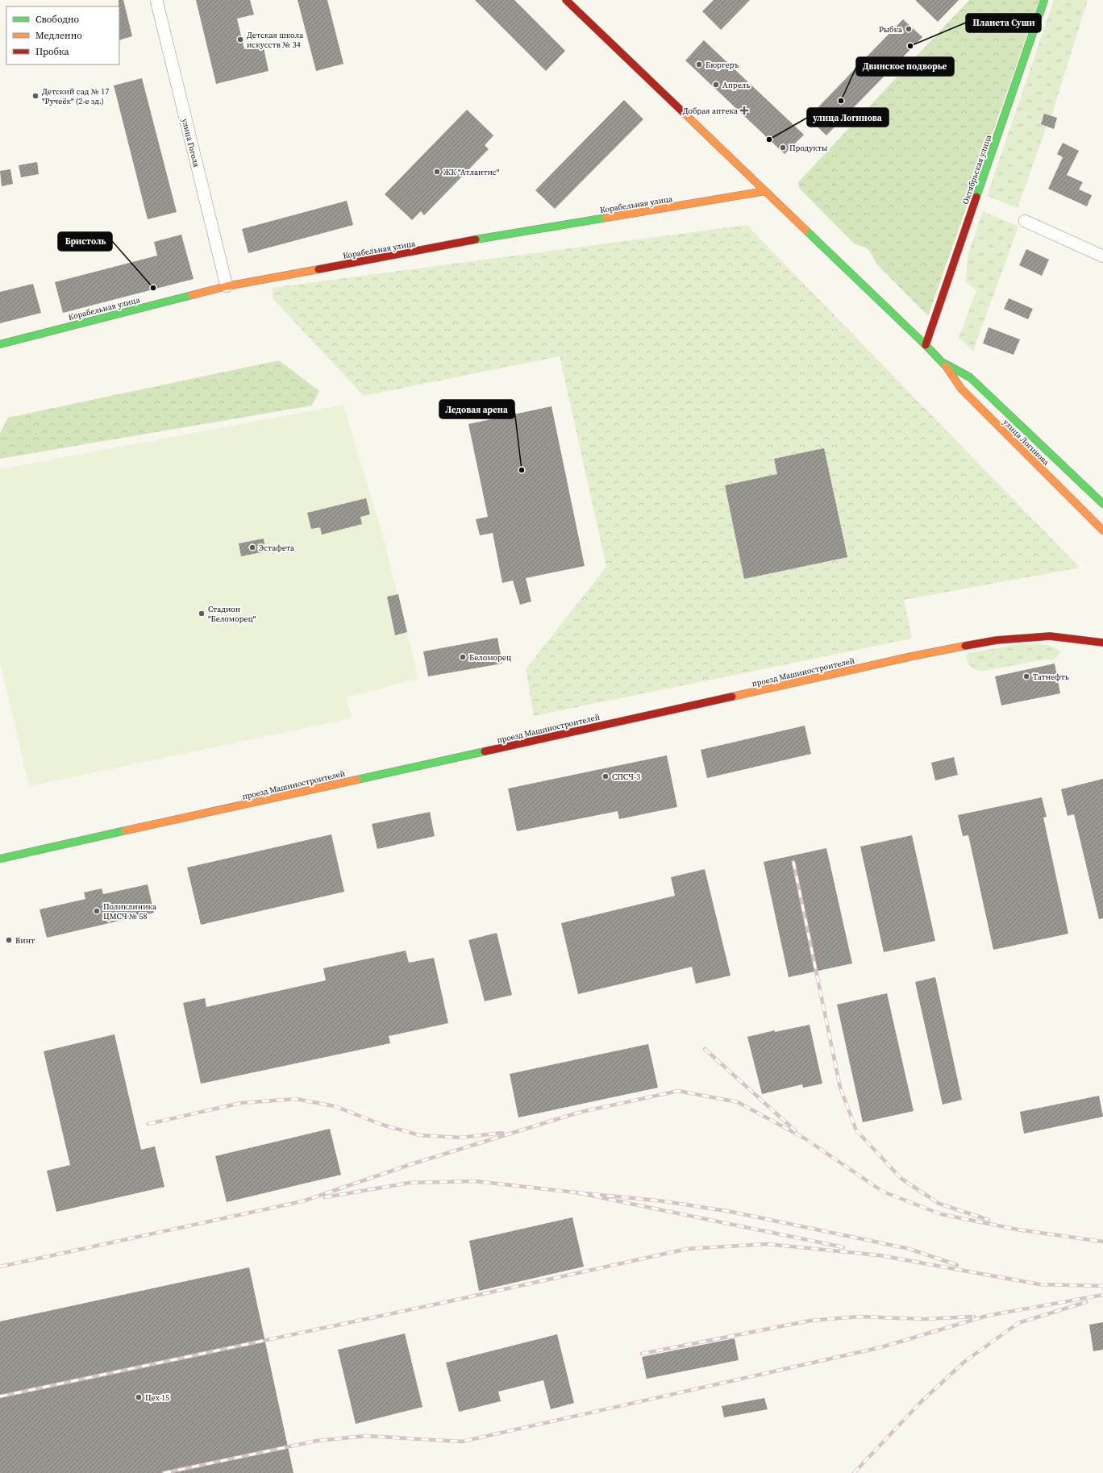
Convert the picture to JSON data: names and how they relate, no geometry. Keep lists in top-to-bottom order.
{
  "streets": {
    "street": [
      "улица Гоголя",
      "Октябрьская улица",
      "Корабельная улица",
      "улица Логинова",
      "проезд Машиностроителей"
    ]
  },
  "crossings": [
    ["улица Гоголя", "Корабельная улица"],
    ["Октябрьская улица", "улица Логинова"],
    ["Корабельная улица", "улица Логинова"]
  ],
  "places": {
    "other": [
      "Рыбка",
      "Детская школа искусств № 34",
      "Планета Суши",
      "Бюргеръ",
      "Апрель",
      "Детский сад № 17 \"Ручеёк\" (2-е зд.)",
      "Двинское подворье",
      "улица Логинова",
      "Продукты",
      "ЖК \"Атлантис\"",
      "Бристоль",
      "Ледовая арена",
      "Эстафета",
      "Стадион \"Беломорец\"",
      "Беломорец",
      "Татнефть",
      "СПСЧ-3",
      "Поликлиника ЦМСЧ № 58",
      "Винт",
      "Цех 15"
    ],
    "health": ["Добрая аптека"]
  },
  "legend": ["Свободно", "Медленно", "Пробка"]
}
